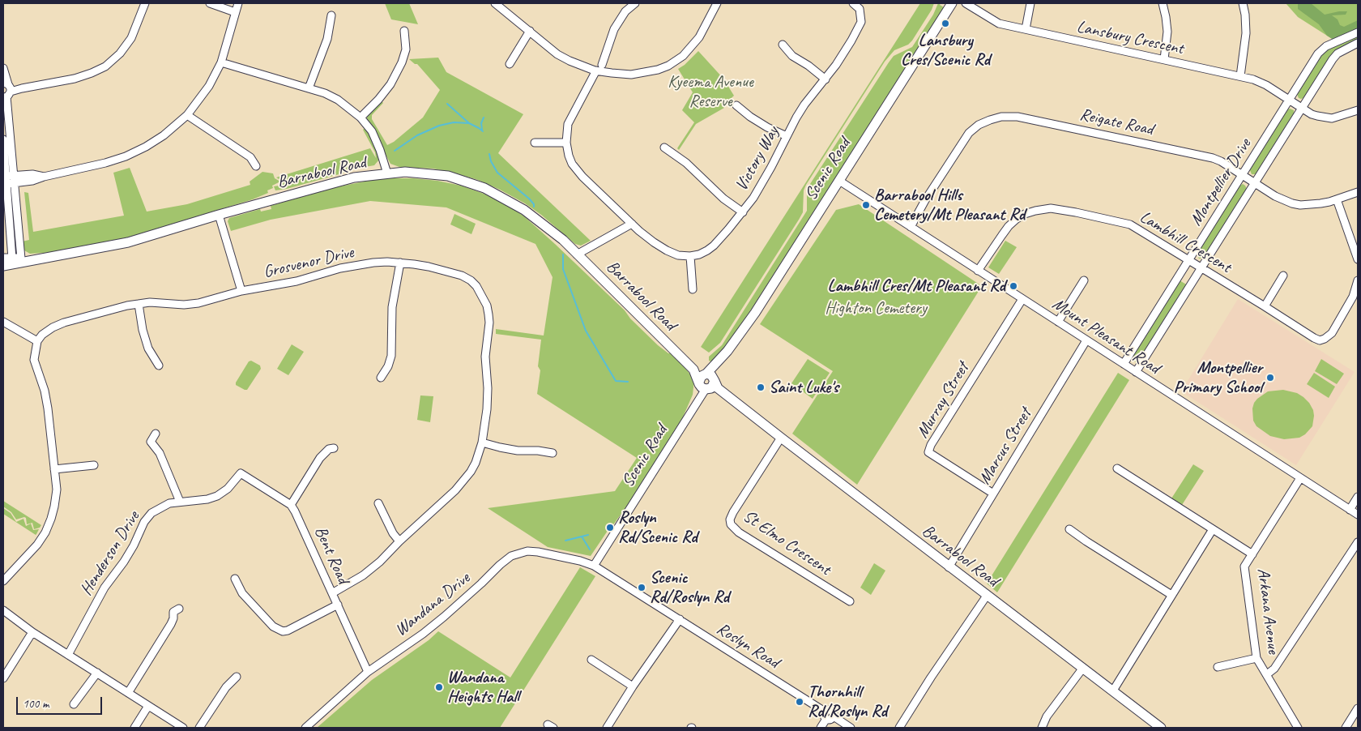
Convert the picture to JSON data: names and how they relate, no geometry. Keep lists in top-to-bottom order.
{
  "streets": {
    "main road": ["Scenic Road", "Barrabool Road"],
    "street": [
      "Lansbury Crescent",
      "Reigate Road",
      "Victory Way",
      "Montpellier Drive",
      "Lambhill Crescent",
      "Grosvenor Drive",
      "Mount Pleasant Road",
      "Murray Street",
      "Marcus Street",
      "St Elmo Crescent",
      "Henderson Drive",
      "Bent Road",
      "Wandana Drive",
      "Arkana Avenue",
      "Roslyn Road"
    ]
  },
  "crossings": [
    ["Lansbury Crescent", "Montpellier Drive"],
    ["Reigate Road", "Montpellier Drive"],
    ["Reigate Road", "Mount Pleasant Road"],
    ["Scenic Road", "Barrabool Road"],
    ["Scenic Road", "Mount Pleasant Road"],
    ["Scenic Road", "Wandana Drive"],
    ["Scenic Road", "Roslyn Road"],
    ["Barrabool Road", "Marcus Street"],
    ["Barrabool Road", "St Elmo Crescent"],
    ["Montpellier Drive", "Lambhill Crescent"],
    ["Montpellier Drive", "Mount Pleasant Road"],
    ["Lambhill Crescent", "Mount Pleasant Road"],
    ["Grosvenor Drive", "Bent Road"],
    ["Mount Pleasant Road", "Murray Street"],
    ["Mount Pleasant Road", "Marcus Street"],
    ["Mount Pleasant Road", "Arkana Avenue"],
    ["Murray Street", "Marcus Street"],
    ["Henderson Drive", "Bent Road"],
    ["Bent Road", "Wandana Drive"],
    ["Wandana Drive", "Roslyn Road"]
  ],
  "parks": ["Kyeema Avenue Reserve", "Highton Cemetery"],
  "places": [
    "Lansbury Cres/Scenic Rd",
    "Barrabool Hills Cemetery/Mt Pleasant Rd",
    "Lambhill Cres/Mt Pleasant Rd",
    "Montpellier Primary School",
    "Saint Luke's",
    "Roslyn Rd/Scenic Rd",
    "Scenic Rd/Roslyn Rd",
    "Wandana Heights Hall",
    "Thornhill Rd/Roslyn Rd"
  ],
  "scale_bar": "100 m"
}
